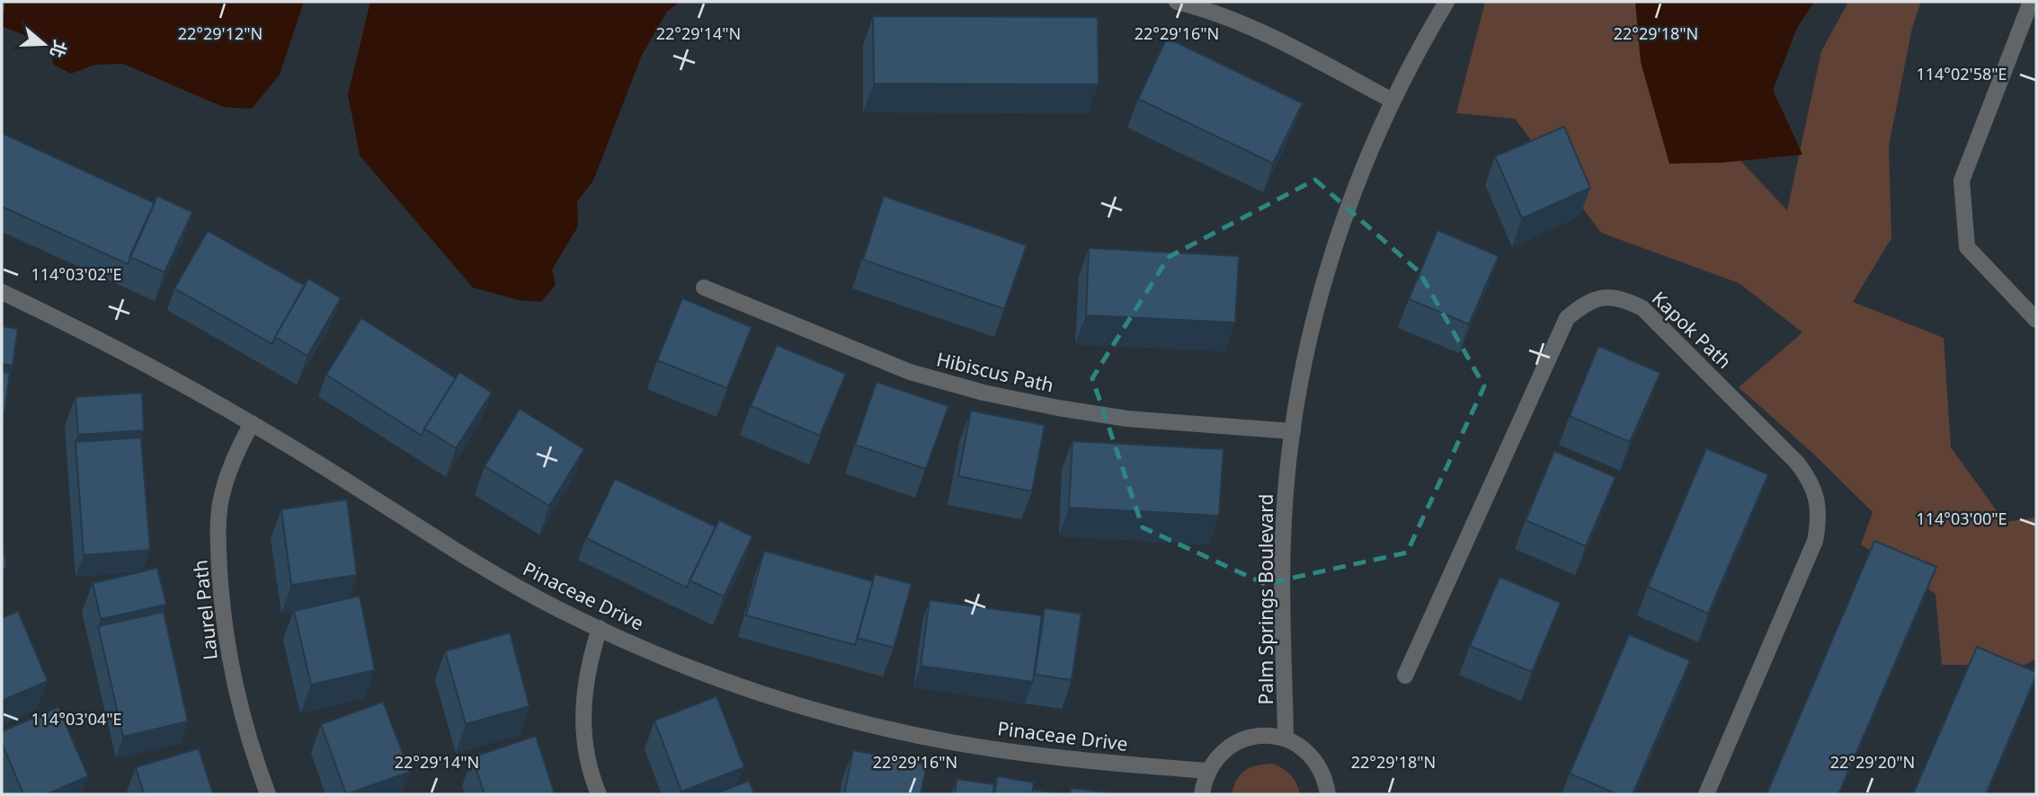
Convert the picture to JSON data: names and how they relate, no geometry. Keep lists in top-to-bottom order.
{
  "streets": {
    "street": [
      "Kapok Path",
      "Hibiscus Path",
      "Pinaceae Drive",
      "Palm Springs Boulevard",
      "Laurel Path"
    ]
  },
  "crossings": [
    ["Hibiscus Path", "Palm Springs Boulevard"],
    ["Pinaceae Drive", "Laurel Path"]
  ],
  "north": "right",
  "coordinates": [
    "22°29'12\"N",
    "22°29'14\"N",
    "22°29'16\"N",
    "22°29'18\"N",
    "114°02'58\"E",
    "114°03'02\"E",
    "114°03'00\"E",
    "114°03'04\"E",
    "22°29'20\"N"
  ]
}
